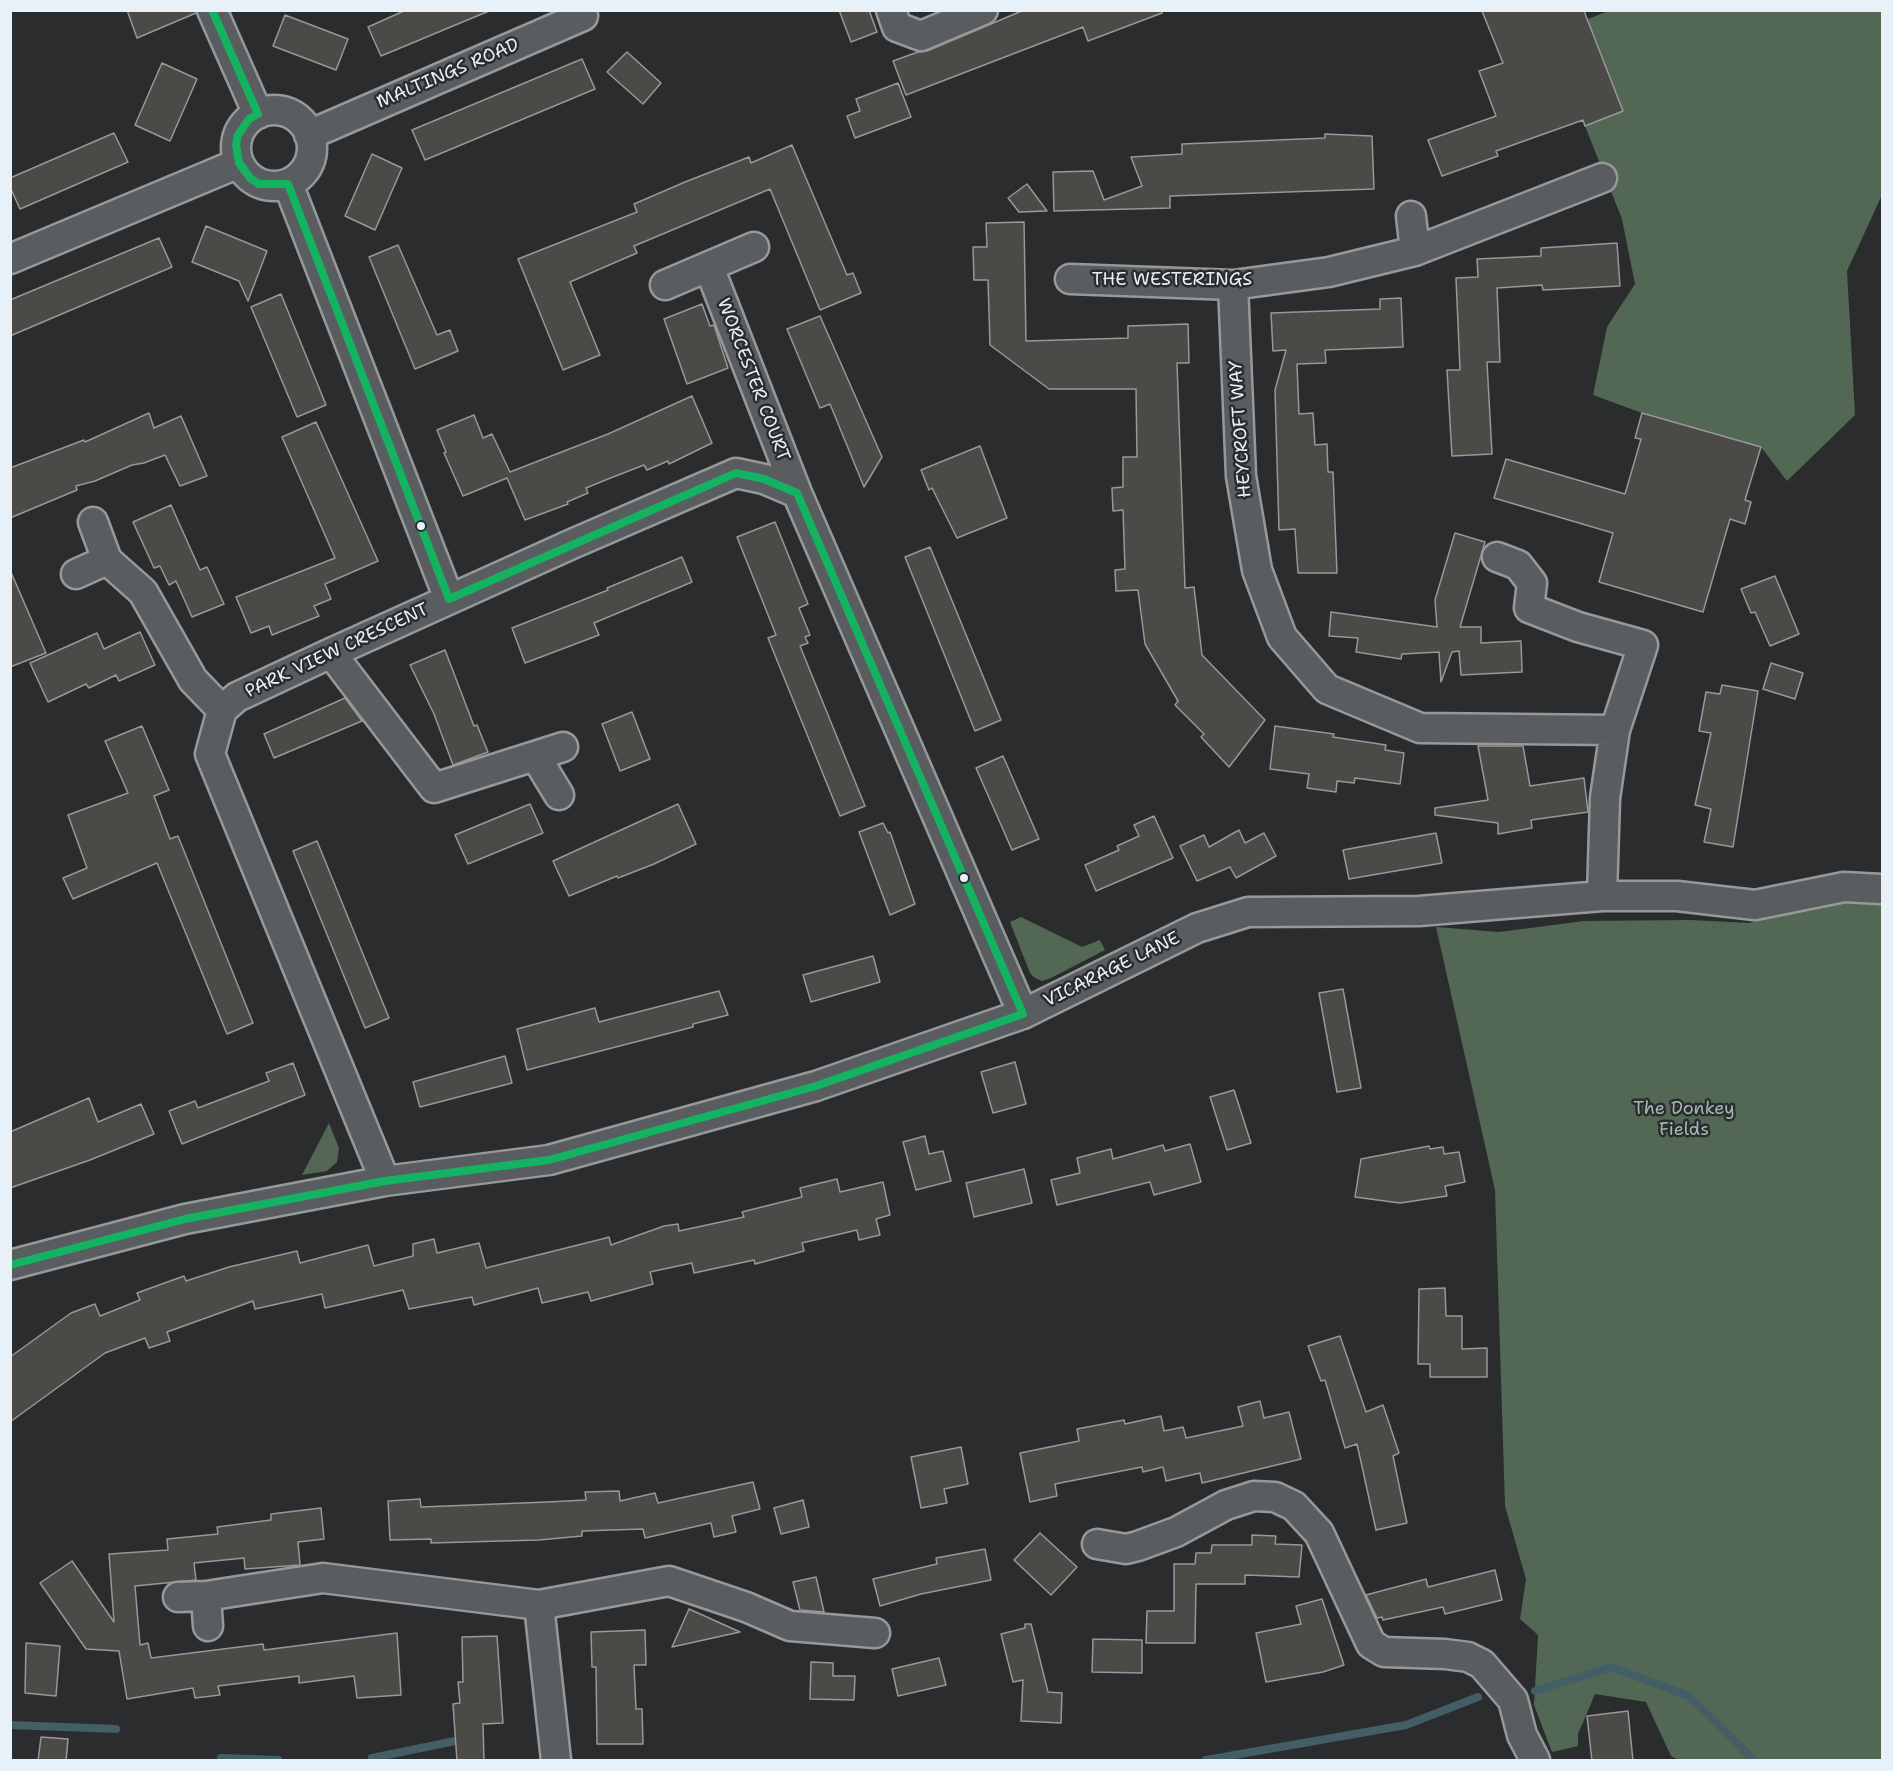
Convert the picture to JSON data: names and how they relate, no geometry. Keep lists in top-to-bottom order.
{
  "streets": {
    "street": [
      "MALTINGS ROAD",
      "THE WESTERINGS",
      "WORCESTER COURT",
      "HEYCROFT WAY",
      "PARK VIEW CRESCENT",
      "VICARAGE LANE"
    ]
  },
  "crossings": [
    ["THE WESTERINGS", "HEYCROFT WAY"],
    ["WORCESTER COURT", "PARK VIEW CRESCENT"]
  ],
  "parks": ["The Donkey Fields"]
}
